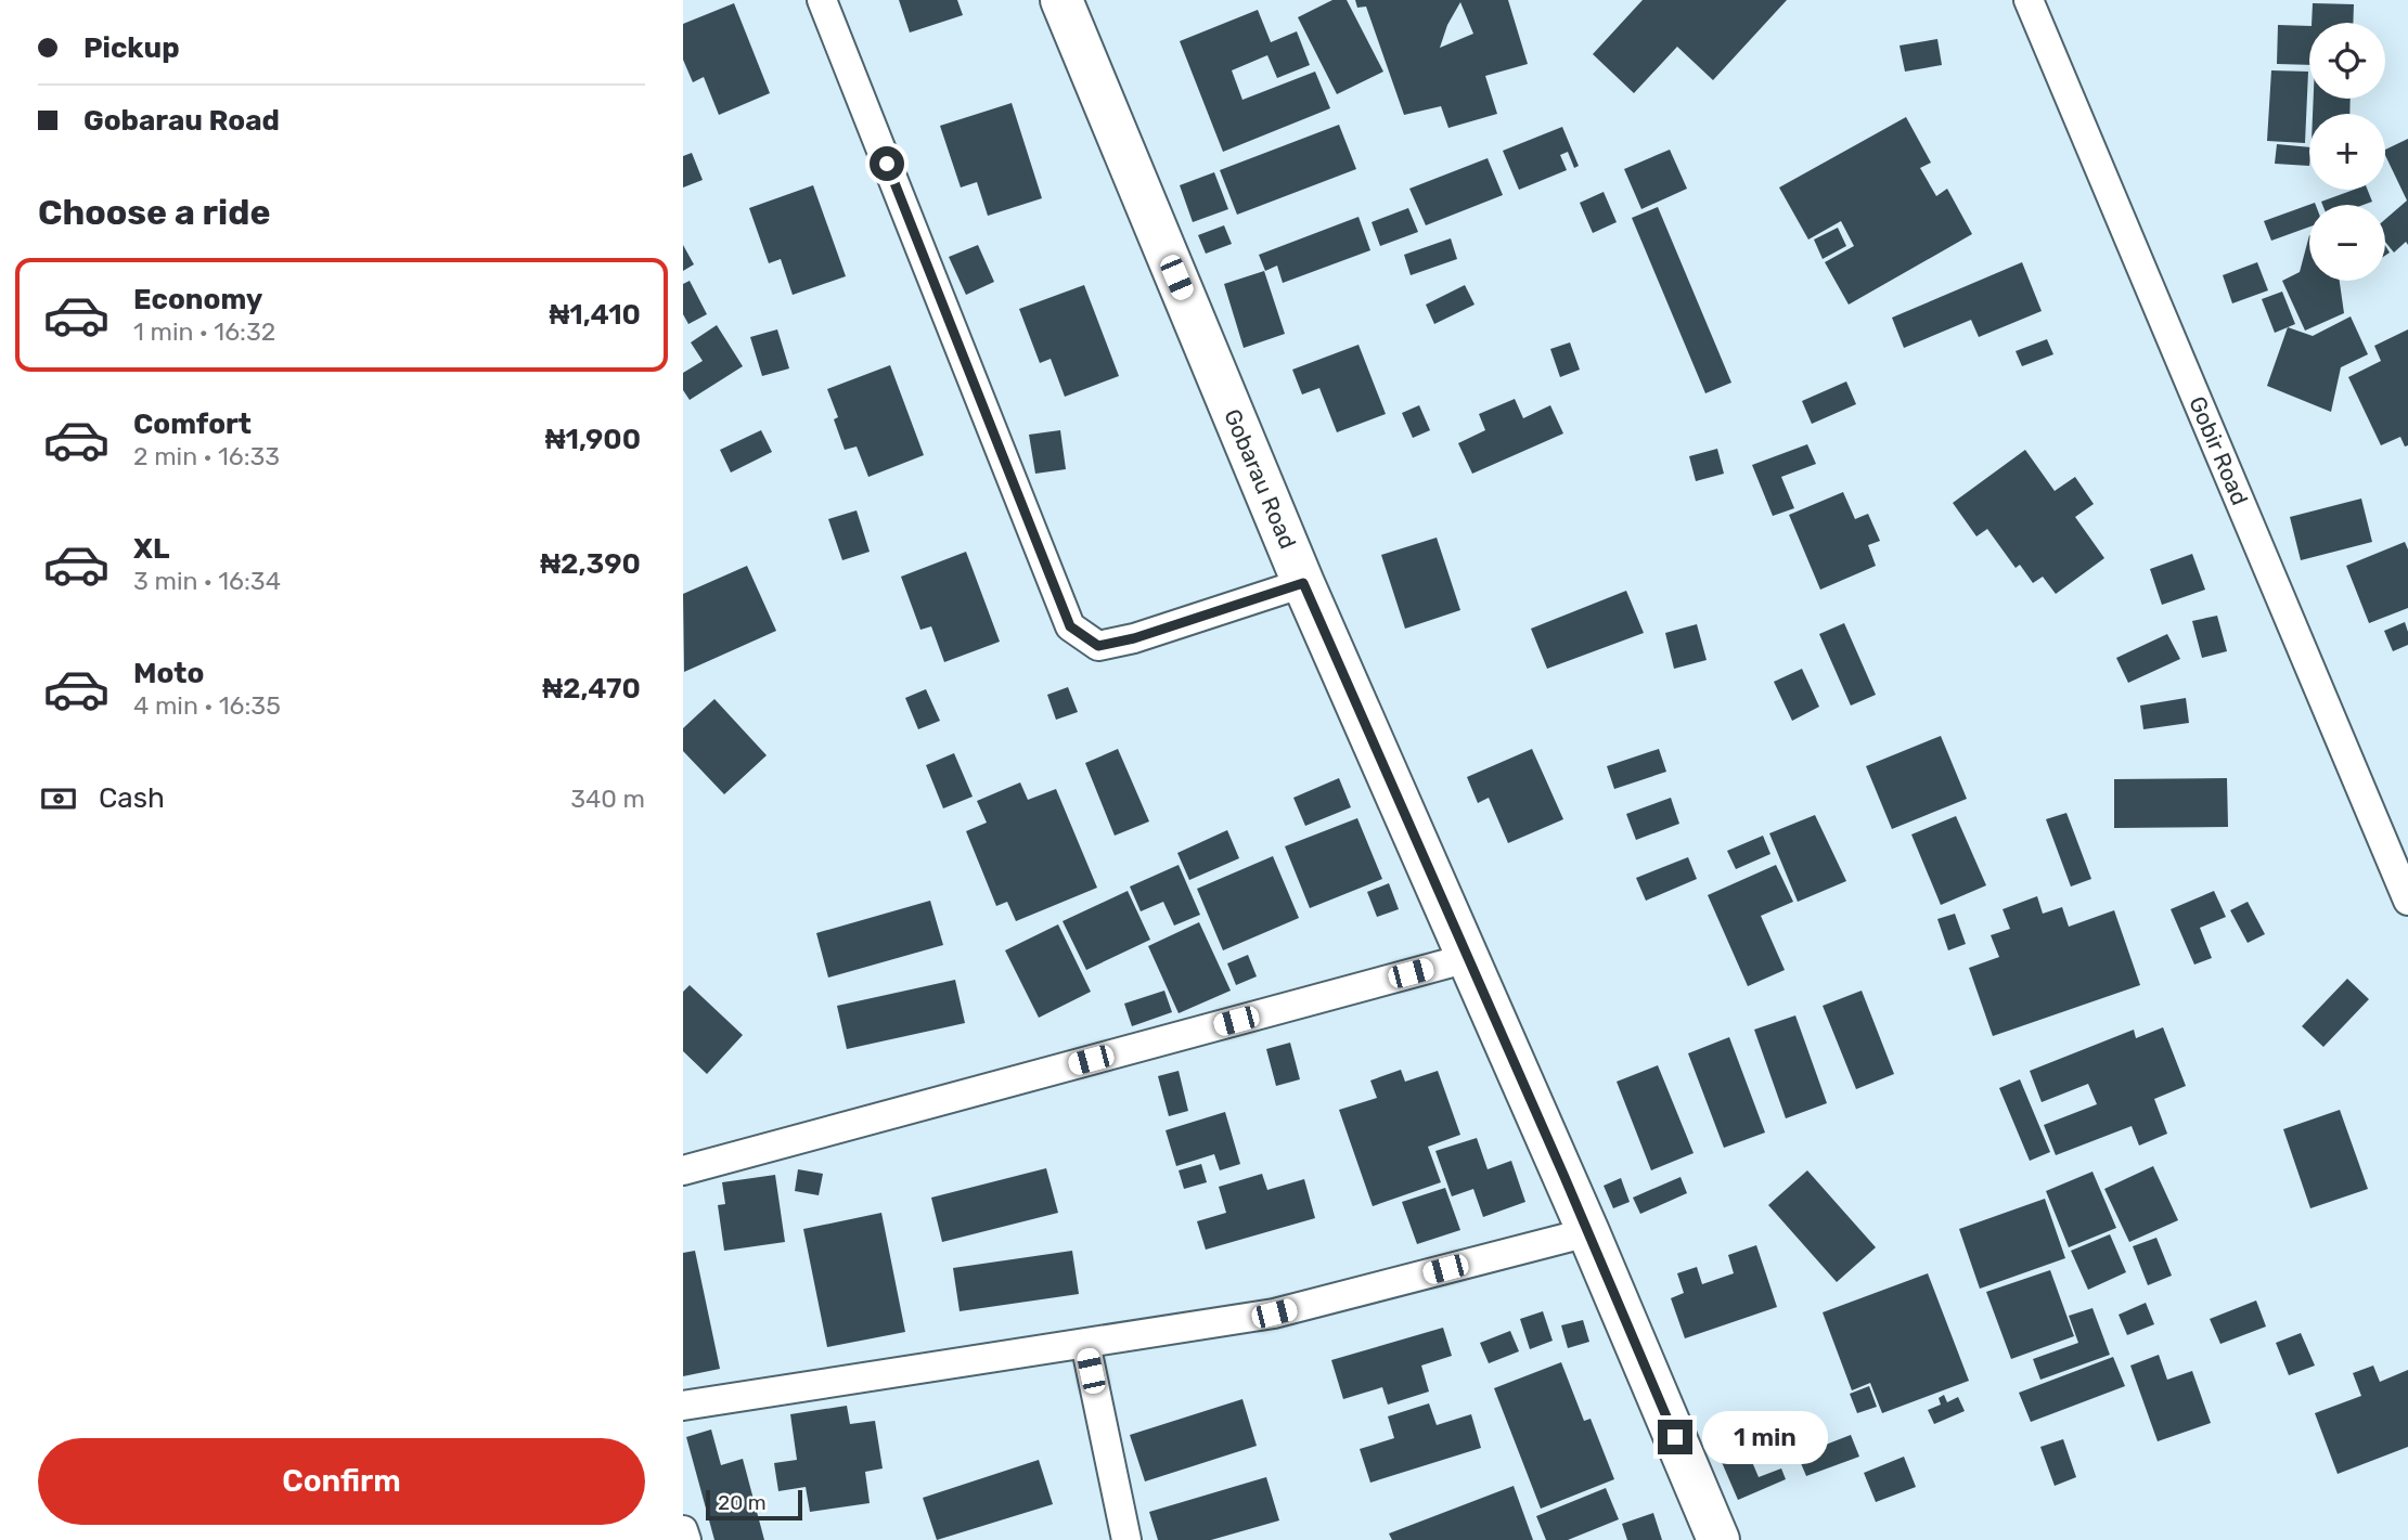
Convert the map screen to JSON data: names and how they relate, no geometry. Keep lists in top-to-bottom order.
{
  "streets": {
    "street": ["Gobir Road", "Gobarau Road"]
  },
  "scale_bar": "20 m",
  "page": {
    "banner": ["Pickup", "Gobarau Road"],
    "map_buttons": ["+", "−"],
    "heading": "Choose a ride",
    "list": [
      {
        "name": "Economy",
        "note": "1 min · 16:32",
        "value": "₦1,410"
      },
      {
        "name": "Comfort",
        "note": "2 min · 16:33",
        "value": "₦1,900"
      },
      {
        "name": "XL",
        "note": "3 min · 16:34",
        "value": "₦2,390"
      },
      {
        "name": "Moto",
        "note": "4 min · 16:35",
        "value": "₦2,470"
      }
    ],
    "pay": ["Cash", "340 m"],
    "bubble": "1 min",
    "buttons": "Confirm",
    "scale": "20 m"
  }
}
